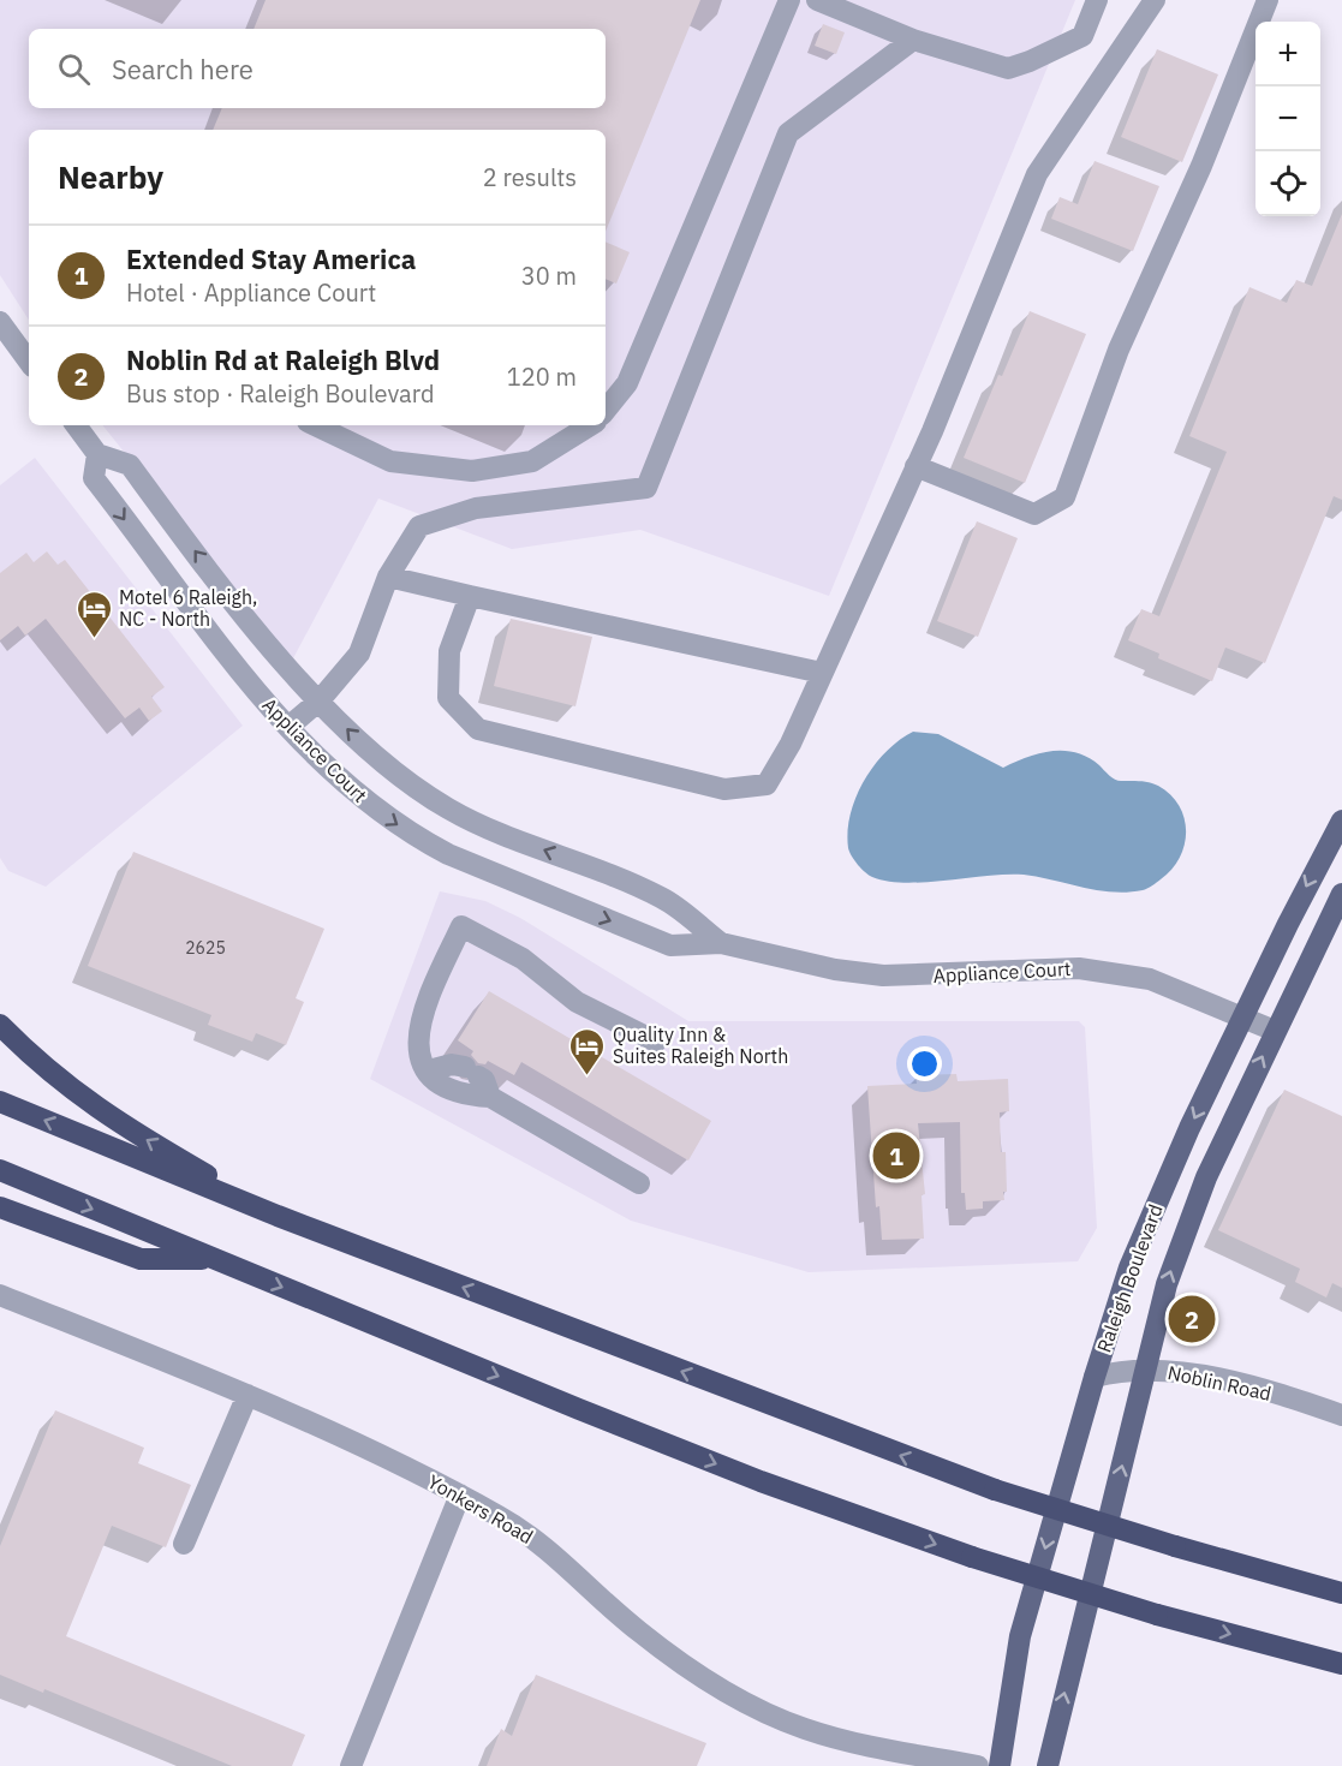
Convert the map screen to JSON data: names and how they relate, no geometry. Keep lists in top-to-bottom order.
{
  "streets": {
    "main road": ["Raleigh Boulevard"],
    "street": ["Appliance Court", "Noblin Road", "Yonkers Road"]
  },
  "crossings": [
    ["Appliance Court", "Raleigh Boulevard"],
    ["Raleigh Boulevard", "Noblin Road"]
  ],
  "places": {
    "hotel": ["Motel 6 Raleigh, NC - North", "Quality Inn & Suites Raleigh North"]
  },
  "house_numbers": ["2625"],
  "page": {
    "map_buttons": ["+", "−"],
    "search": "Search here",
    "heading": ["Nearby", "2 results"],
    "list": [
      {
        "mark": "1",
        "name": "Extended Stay America",
        "note": "Hotel · Appliance Court",
        "value": "30 m"
      },
      {
        "mark": "2",
        "name": "Noblin Rd at Raleigh Blvd",
        "note": "Bus stop · Raleigh Boulevard",
        "value": "120 m"
      }
    ],
    "pins": ["1", "2"]
  }
}
